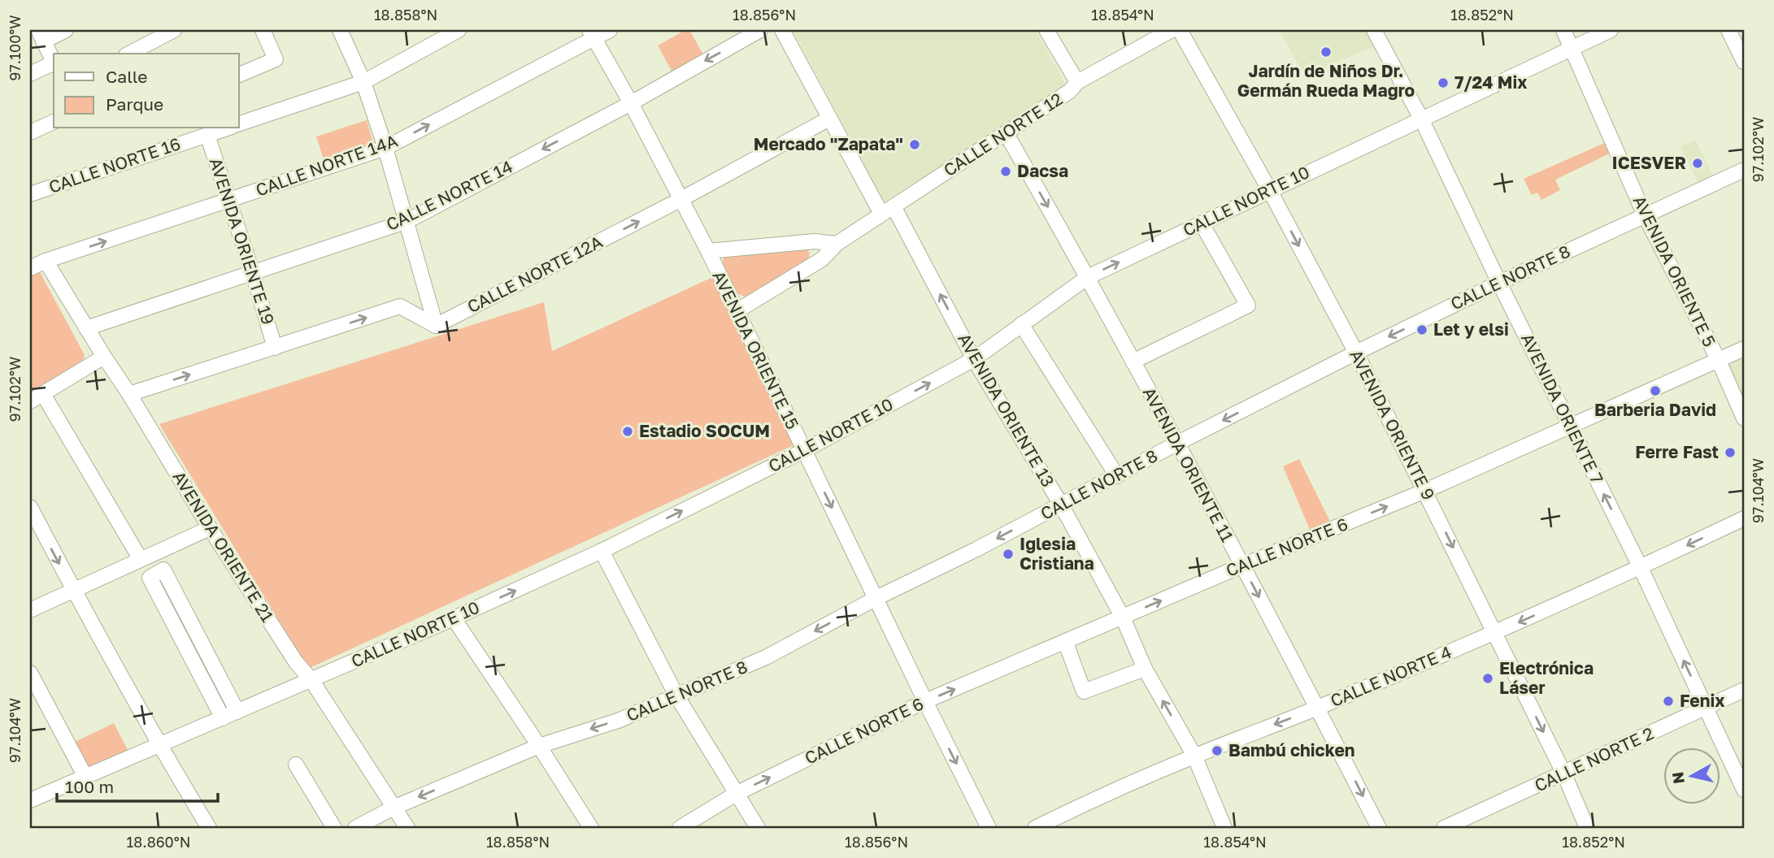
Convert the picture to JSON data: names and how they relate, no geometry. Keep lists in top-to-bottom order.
{
  "streets": {
    "street": [
      "CALLE NORTE 12",
      "CALLE NORTE 16",
      "CALLE NORTE 14A",
      "CALLE NORTE 14",
      "CALLE NORTE 10",
      "AVENIDA ORIENTE 19",
      "AVENIDA ORIENTE 5",
      "CALLE NORTE 12A",
      "CALLE NORTE 8",
      "AVENIDA ORIENTE 15",
      "AVENIDA ORIENTE 7",
      "AVENIDA ORIENTE 13",
      "AVENIDA ORIENTE 9",
      "AVENIDA ORIENTE 11",
      "AVENIDA ORIENTE 21",
      "CALLE NORTE 6",
      "CALLE NORTE 4",
      "CALLE NORTE 2"
    ]
  },
  "crossings": [
    ["CALLE NORTE 12", "AVENIDA ORIENTE 15"],
    ["CALLE NORTE 12", "AVENIDA ORIENTE 13"],
    ["CALLE NORTE 12", "AVENIDA ORIENTE 11"],
    ["CALLE NORTE 16", "AVENIDA ORIENTE 19"],
    ["CALLE NORTE 14A", "AVENIDA ORIENTE 19"],
    ["CALLE NORTE 14A", "AVENIDA ORIENTE 15"],
    ["CALLE NORTE 14A", "AVENIDA ORIENTE 21"],
    ["CALLE NORTE 14", "AVENIDA ORIENTE 19"],
    ["CALLE NORTE 14", "AVENIDA ORIENTE 15"],
    ["CALLE NORTE 14", "AVENIDA ORIENTE 21"],
    ["CALLE NORTE 10", "AVENIDA ORIENTE 5"],
    ["CALLE NORTE 10", "AVENIDA ORIENTE 15"],
    ["CALLE NORTE 10", "AVENIDA ORIENTE 7"],
    ["CALLE NORTE 10", "AVENIDA ORIENTE 13"],
    ["CALLE NORTE 10", "AVENIDA ORIENTE 9"],
    ["CALLE NORTE 10", "AVENIDA ORIENTE 11"],
    ["CALLE NORTE 10", "AVENIDA ORIENTE 21"],
    ["AVENIDA ORIENTE 5", "CALLE NORTE 8"],
    ["AVENIDA ORIENTE 5", "CALLE NORTE 6"],
    ["CALLE NORTE 12A", "AVENIDA ORIENTE 15"],
    ["CALLE NORTE 12A", "AVENIDA ORIENTE 13"],
    ["CALLE NORTE 8", "AVENIDA ORIENTE 15"],
    ["CALLE NORTE 8", "AVENIDA ORIENTE 7"],
    ["CALLE NORTE 8", "AVENIDA ORIENTE 13"],
    ["CALLE NORTE 8", "AVENIDA ORIENTE 9"],
    ["CALLE NORTE 8", "AVENIDA ORIENTE 11"],
    ["CALLE NORTE 8", "AVENIDA ORIENTE 21"],
    ["AVENIDA ORIENTE 15", "CALLE NORTE 6"],
    ["AVENIDA ORIENTE 7", "CALLE NORTE 6"],
    ["AVENIDA ORIENTE 7", "CALLE NORTE 4"],
    ["AVENIDA ORIENTE 7", "CALLE NORTE 2"],
    ["AVENIDA ORIENTE 13", "CALLE NORTE 6"],
    ["AVENIDA ORIENTE 13", "CALLE NORTE 4"],
    ["AVENIDA ORIENTE 9", "CALLE NORTE 6"],
    ["AVENIDA ORIENTE 9", "CALLE NORTE 4"],
    ["AVENIDA ORIENTE 9", "CALLE NORTE 2"],
    ["AVENIDA ORIENTE 11", "CALLE NORTE 6"],
    ["AVENIDA ORIENTE 11", "CALLE NORTE 4"]
  ],
  "one_way": [
    "CALLE NORTE 14",
    "CALLE NORTE 10",
    "CALLE NORTE 12A",
    "CALLE NORTE 8",
    "AVENIDA ORIENTE 7",
    "AVENIDA ORIENTE 9",
    "AVENIDA ORIENTE 11",
    "CALLE NORTE 6",
    "CALLE NORTE 4"
  ],
  "places": [
    "Jardín de Niños Dr. Germán Rueda Magro",
    "7/24 Mix",
    "Mercado \"Zapata\"",
    "ICESVER",
    "Dacsa",
    "Let y elsi",
    "Barberia David",
    "Estadio SOCUM",
    "Ferre Fast",
    "Iglesia Cristiana",
    "Electrónica Láser",
    "Fenix",
    "Bambú chicken"
  ],
  "legend": ["Calle", "Parque"],
  "scale_bar": "100 m",
  "north": "left",
  "coordinates": [
    "18.858°N",
    "18.856°N",
    "18.854°N",
    "18.852°N",
    "97.100°W",
    "97.102°W",
    "97.104°W",
    "18.860°N"
  ]
}
